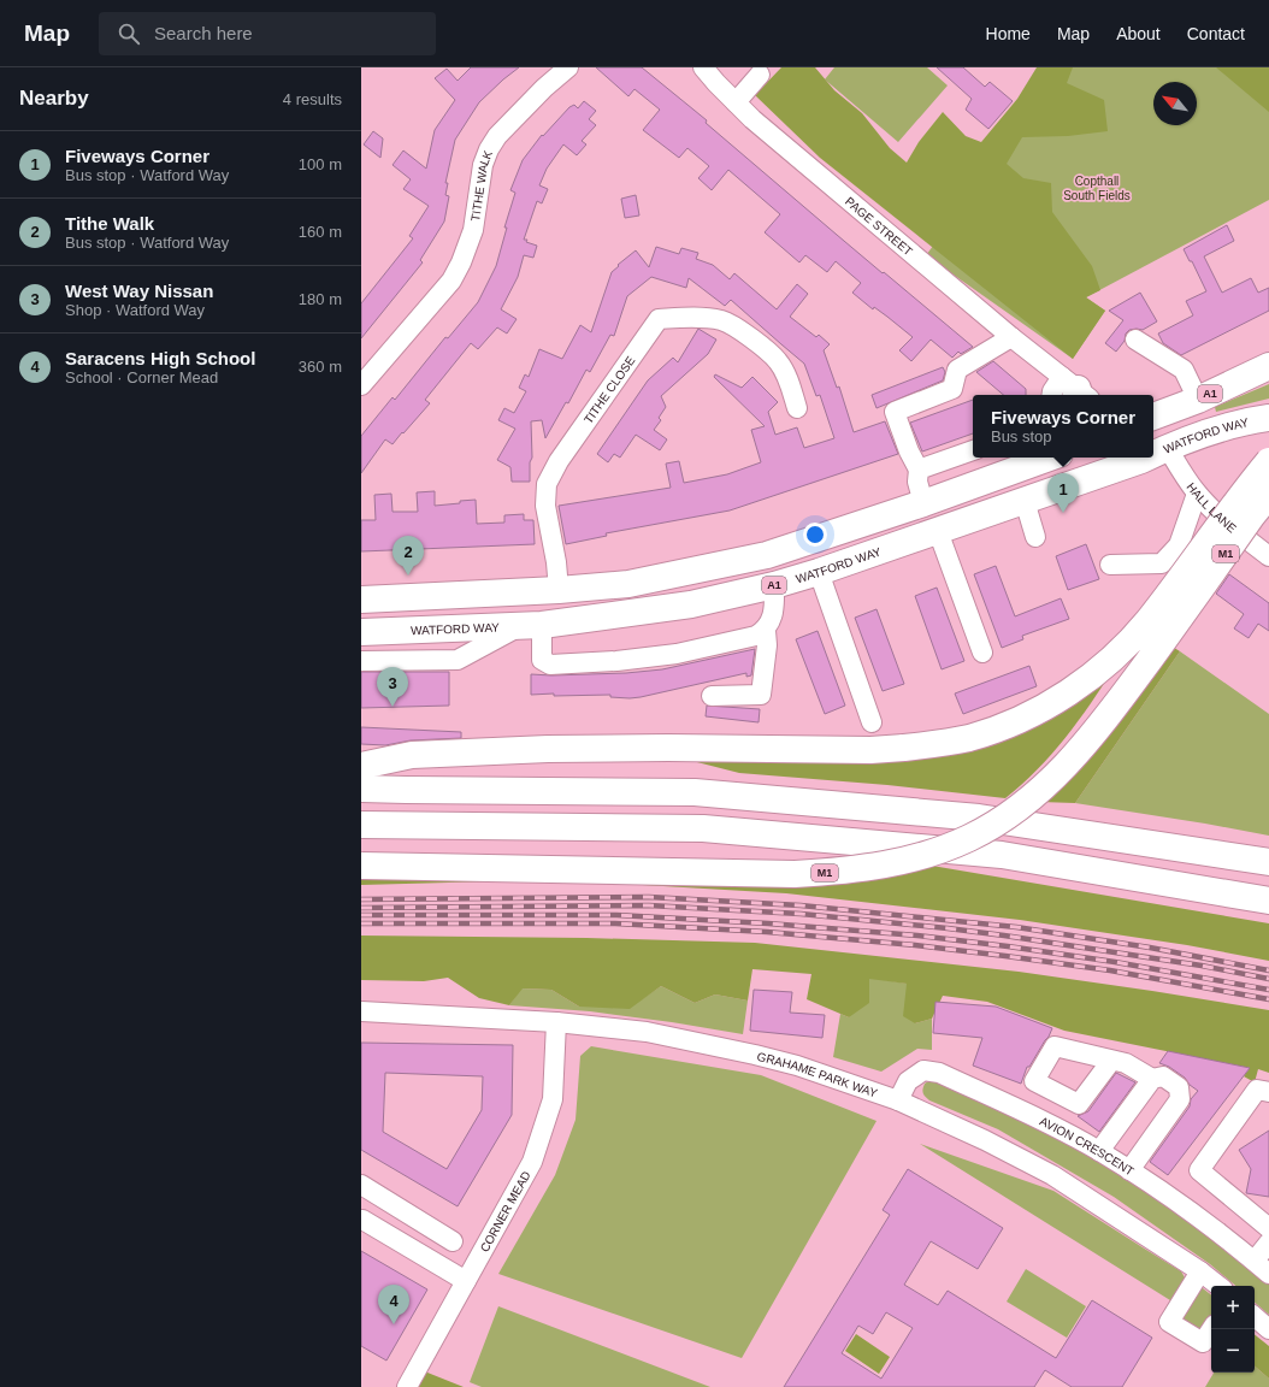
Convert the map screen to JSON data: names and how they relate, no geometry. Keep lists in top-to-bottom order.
{
  "streets": {
    "highway": ["A1", "WATFORD WAY", "M1"],
    "street": [
      "TITHE WALK",
      "PAGE STREET",
      "TITHE CLOSE",
      "HALL LANE",
      "GRAHAME PARK WAY",
      "AVION CRESCENT",
      "CORNER MEAD"
    ]
  },
  "crossings": [
    ["WATFORD WAY", "HALL LANE"],
    ["GRAHAME PARK WAY", "AVION CRESCENT"],
    ["GRAHAME PARK WAY", "CORNER MEAD"]
  ],
  "parks": ["Copthall South Fields"],
  "north": "top left",
  "page": {
    "header": "Map",
    "search": "Search here",
    "nav": [
      "Home",
      "Map",
      "About",
      "Contact"
    ],
    "heading": ["Nearby", "4 results"],
    "list": [
      {
        "mark": "1",
        "name": "Fiveways Corner",
        "note": "Bus stop · Watford Way",
        "value": "100 m"
      },
      {
        "mark": "2",
        "name": "Tithe Walk",
        "note": "Bus stop · Watford Way",
        "value": "160 m"
      },
      {
        "mark": "3",
        "name": "West Way Nissan",
        "note": "Shop · Watford Way",
        "value": "180 m"
      },
      {
        "mark": "4",
        "name": "Saracens High School",
        "note": "School · Corner Mead",
        "value": "360 m"
      }
    ],
    "popup": ["Fiveways Corner", "Bus stop"],
    "pins": [
      "1",
      "2",
      "3",
      "4"
    ],
    "map_buttons": ["+", "−"]
  }
}
